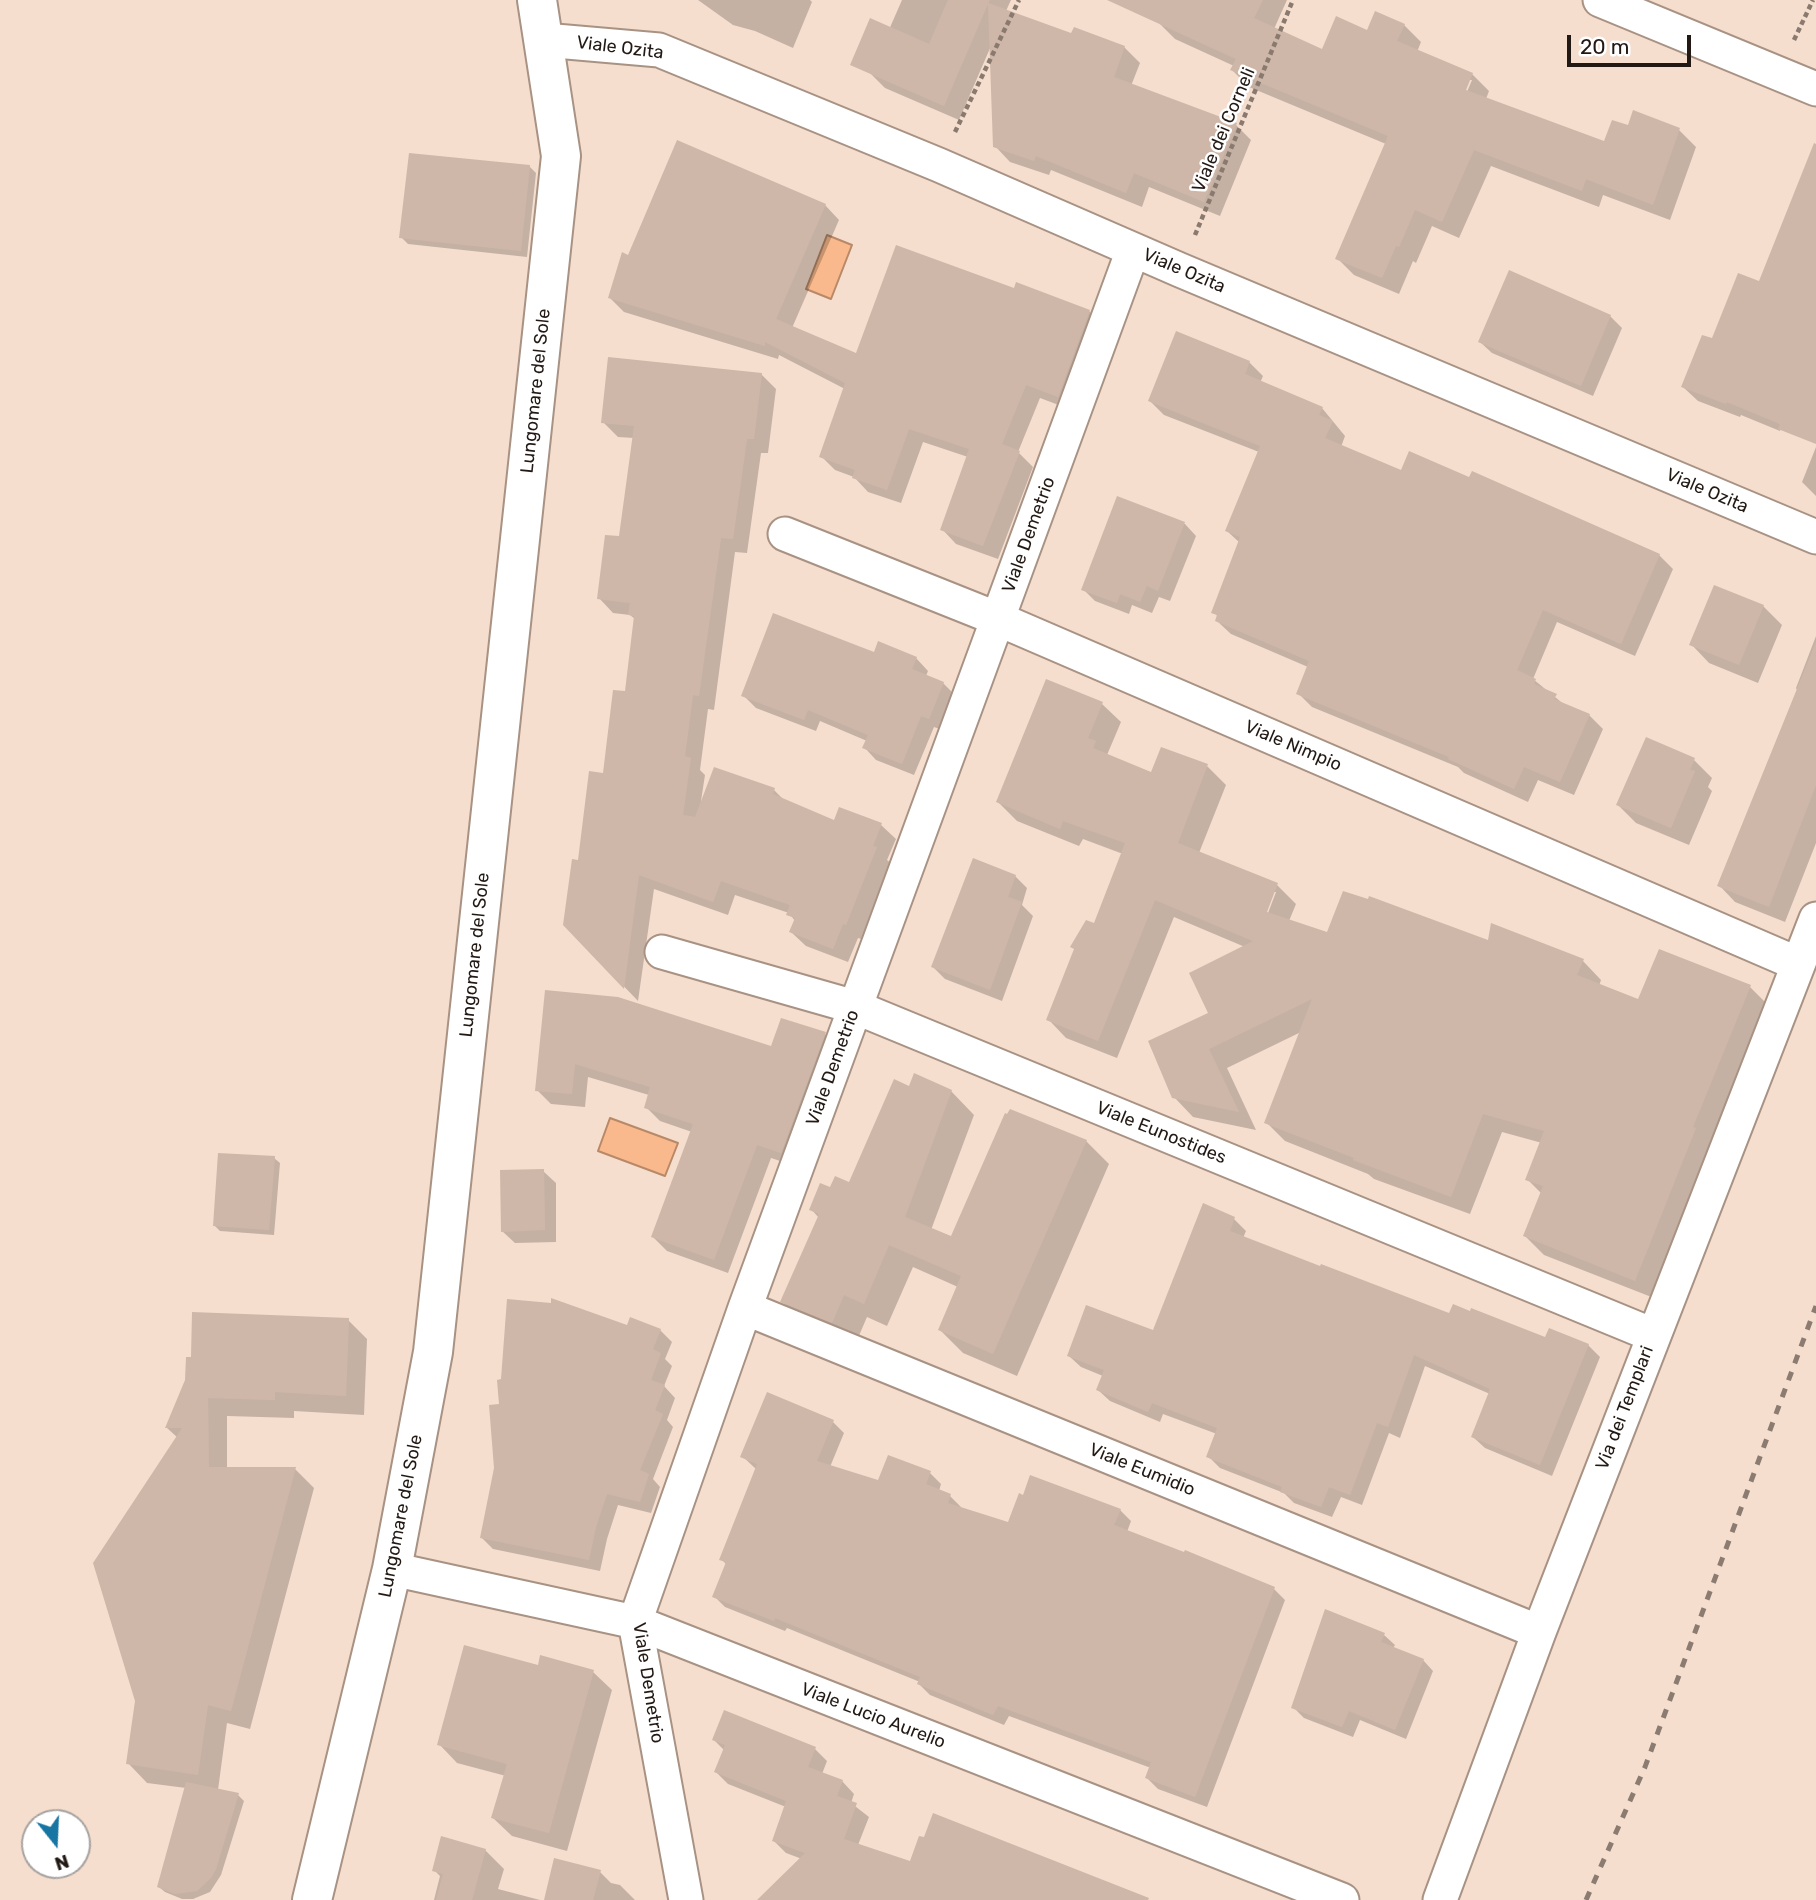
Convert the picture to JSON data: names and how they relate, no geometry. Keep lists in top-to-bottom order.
{
  "streets": {
    "street": [
      "Viale Ozita",
      "Lungomare del Sole",
      "Viale Demetrio",
      "Viale Nimpio",
      "Viale Eunostides",
      "Via dei Templari",
      "Viale Eumidio",
      "Viale Lucio Aurelio"
    ],
    "path": ["Viale dei Corneli"]
  },
  "crossings": [
    ["Viale Ozita", "Viale dei Corneli"],
    ["Viale Ozita", "Lungomare del Sole"],
    ["Viale Ozita", "Viale Demetrio"],
    ["Lungomare del Sole", "Viale Lucio Aurelio"],
    ["Viale Demetrio", "Viale Nimpio"],
    ["Viale Demetrio", "Viale Eunostides"],
    ["Viale Demetrio", "Viale Eumidio"],
    ["Viale Demetrio", "Viale Lucio Aurelio"],
    ["Viale Nimpio", "Via dei Templari"],
    ["Viale Eunostides", "Via dei Templari"],
    ["Via dei Templari", "Viale Eumidio"]
  ],
  "scale_bar": "20 m",
  "north": "bottom"
}
